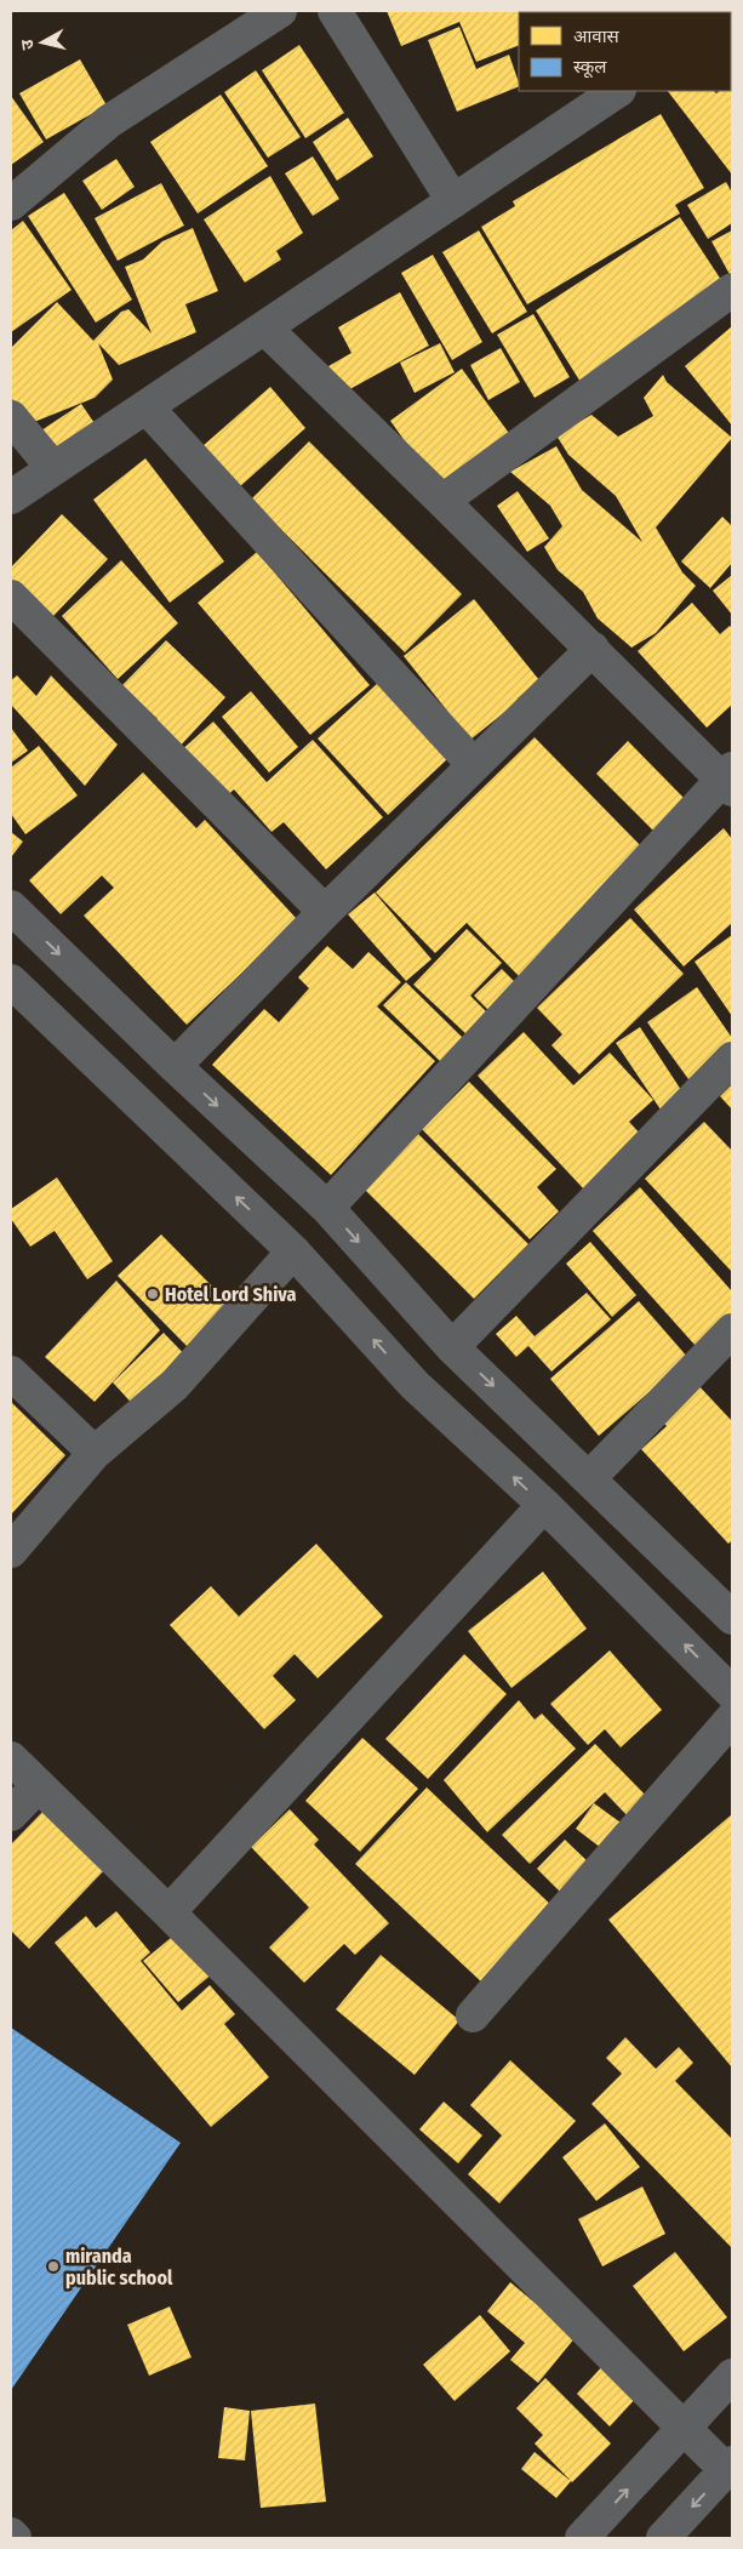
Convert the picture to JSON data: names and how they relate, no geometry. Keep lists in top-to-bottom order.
{
  "places": ["Hotel Lord Shiva", "miranda public school"],
  "legend": ["आवास", "स्कूल"],
  "north": "left"
}
